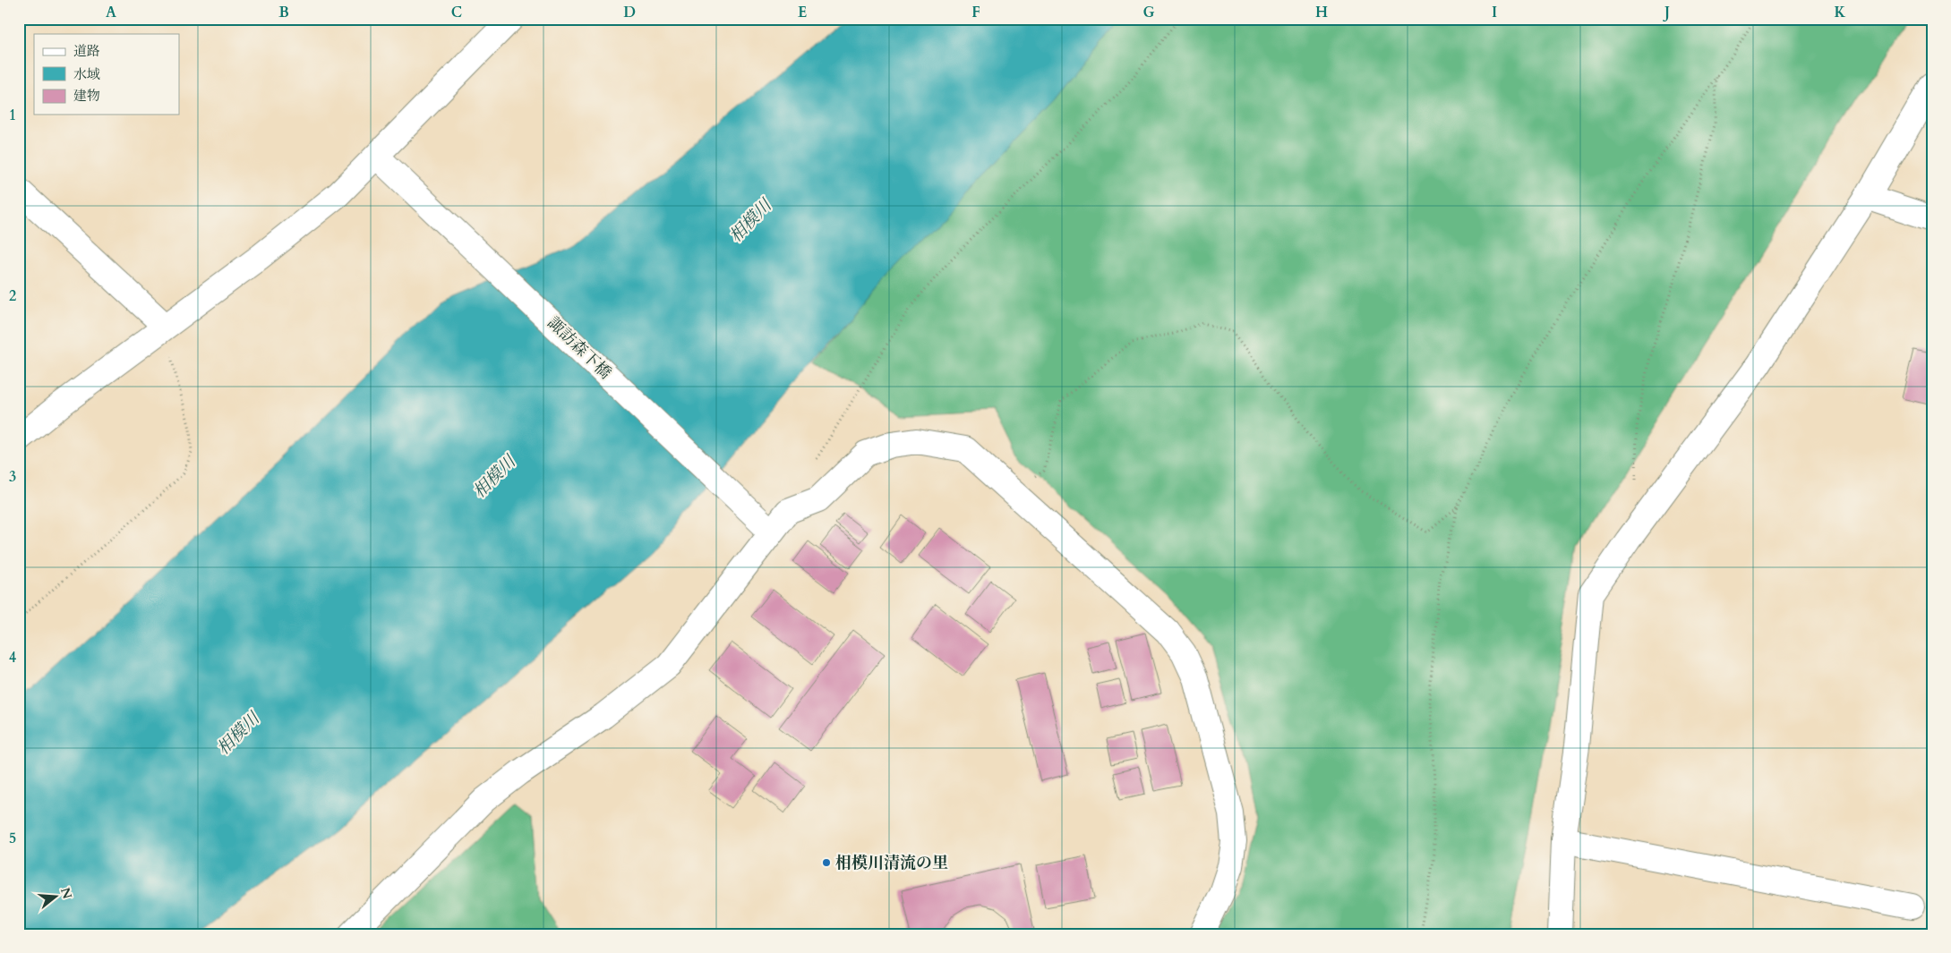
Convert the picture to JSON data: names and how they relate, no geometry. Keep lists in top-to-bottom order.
{
  "streets": {
    "street": ["諏訪森下橋"]
  },
  "water": ["相模川"],
  "places": ["相模川清流の里"],
  "legend": ["道路", "水域", "建物"],
  "north": "right",
  "grid": {
    "columns": [
      "A",
      "B",
      "C",
      "D",
      "E",
      "F",
      "G",
      "H",
      "I",
      "J",
      "K"
    ],
    "rows": [
      "1",
      "2",
      "3",
      "4",
      "5"
    ]
  }
}
